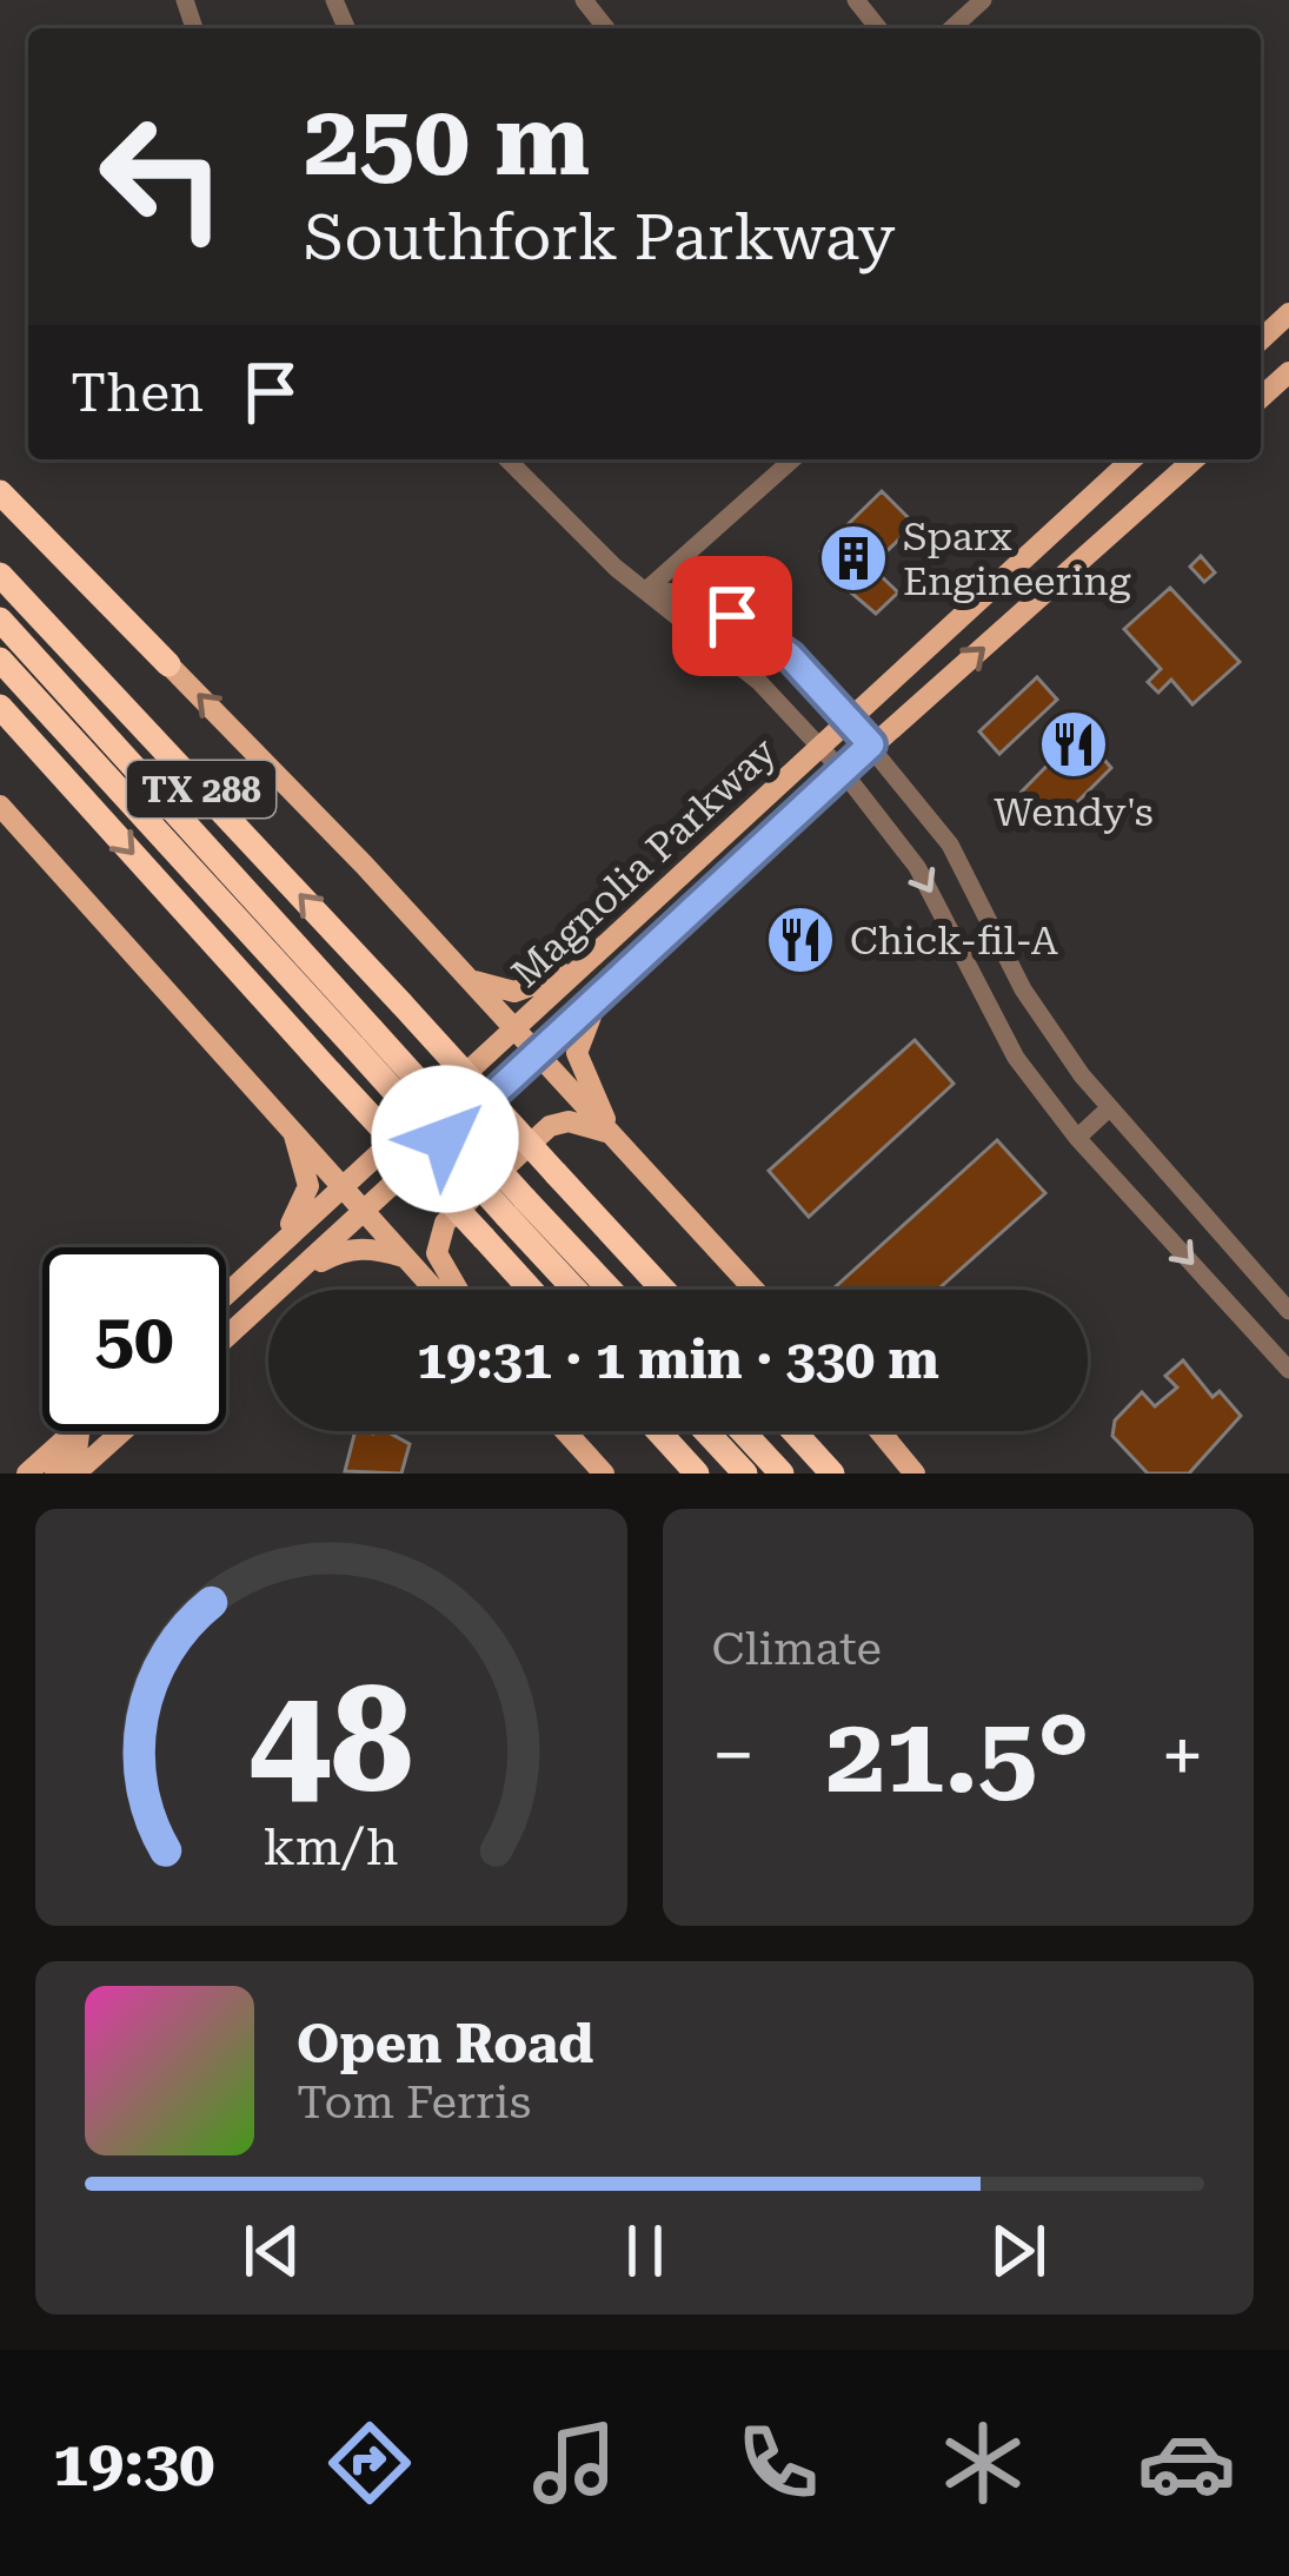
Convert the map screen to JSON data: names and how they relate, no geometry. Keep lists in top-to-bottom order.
{
  "streets": {
    "highway": ["TX 288"],
    "main road": ["Magnolia Parkway"]
  },
  "places": {
    "building": ["Sparx Engineering"],
    "restaurant": ["Wendy's", "Chick-fil-A"]
  },
  "page": {
    "turn": ["250 m", "Southfork Parkway"],
    "then": "Then",
    "limit": "50",
    "trip": "19:31 · 1 min · 330 m",
    "tile": "Climate",
    "heat": ["−", "21.5°", "+"],
    "song": ["Open Road", "Tom Ferris"],
    "tabs": "19:30",
    "gauge": ["48", "km/h"]
  }
}
